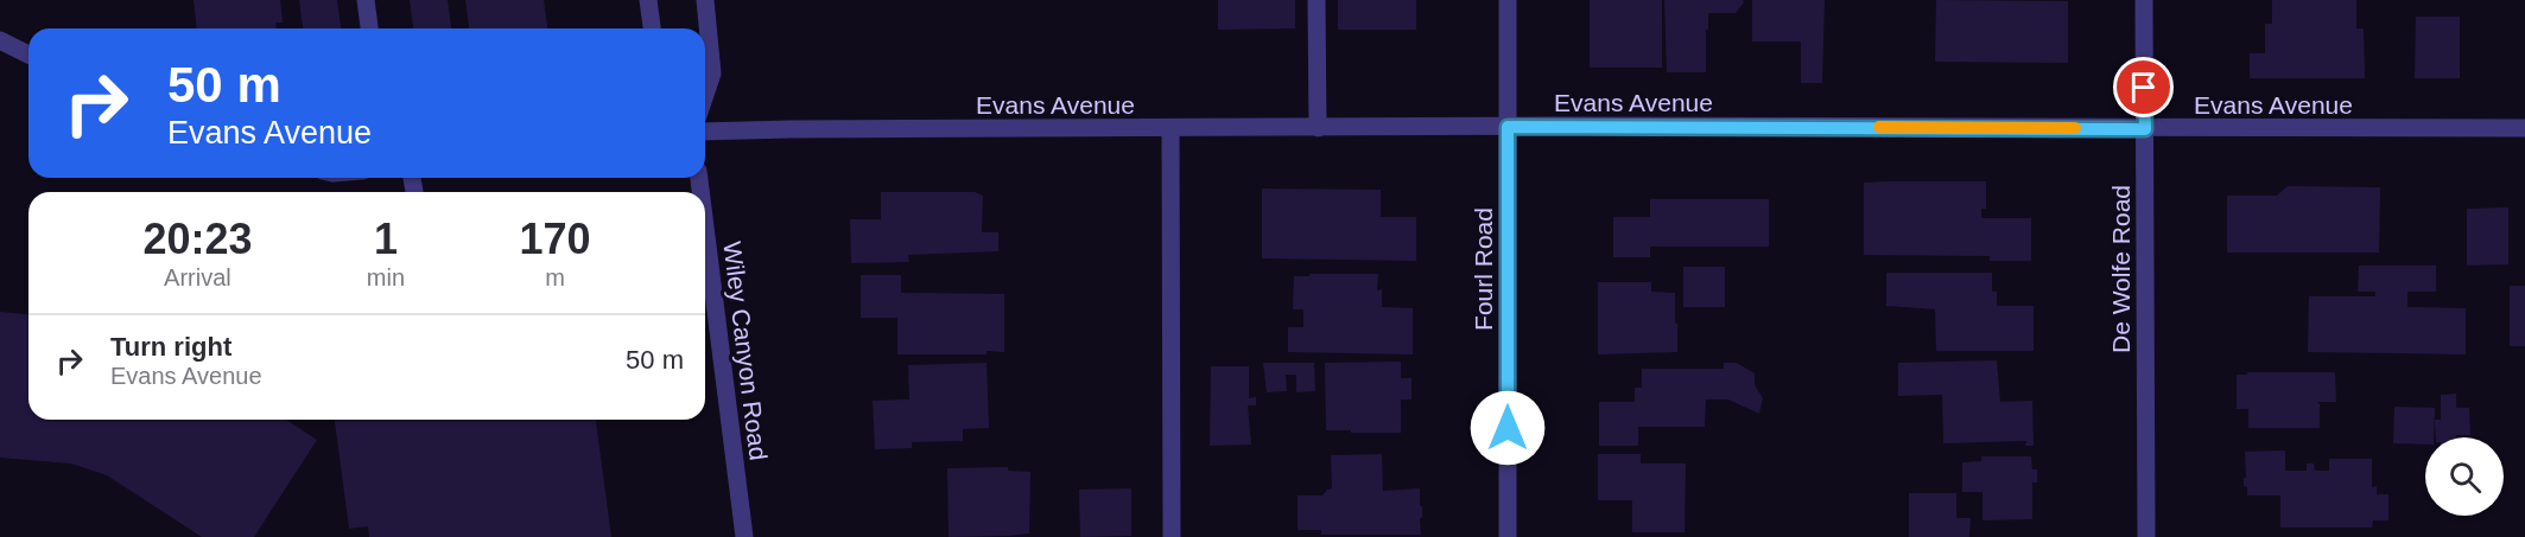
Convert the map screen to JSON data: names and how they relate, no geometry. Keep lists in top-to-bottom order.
{
  "streets": {
    "street": [
      "Evans Avenue",
      "Fourl Road",
      "De Wolfe Road",
      "Wiley Canyon Road"
    ]
  },
  "crossings": [
    ["Evans Avenue", "Fourl Road"],
    ["Evans Avenue", "De Wolfe Road"]
  ],
  "page": {
    "turn": ["50 m", "Evans Avenue"],
    "eta": [
      "20:23",
      "Arrival",
      "1",
      "min",
      "170",
      "m"
    ],
    "list": [
      {
        "name": "Turn right",
        "note": "Evans Avenue",
        "value": "50 m"
      }
    ]
  }
}
